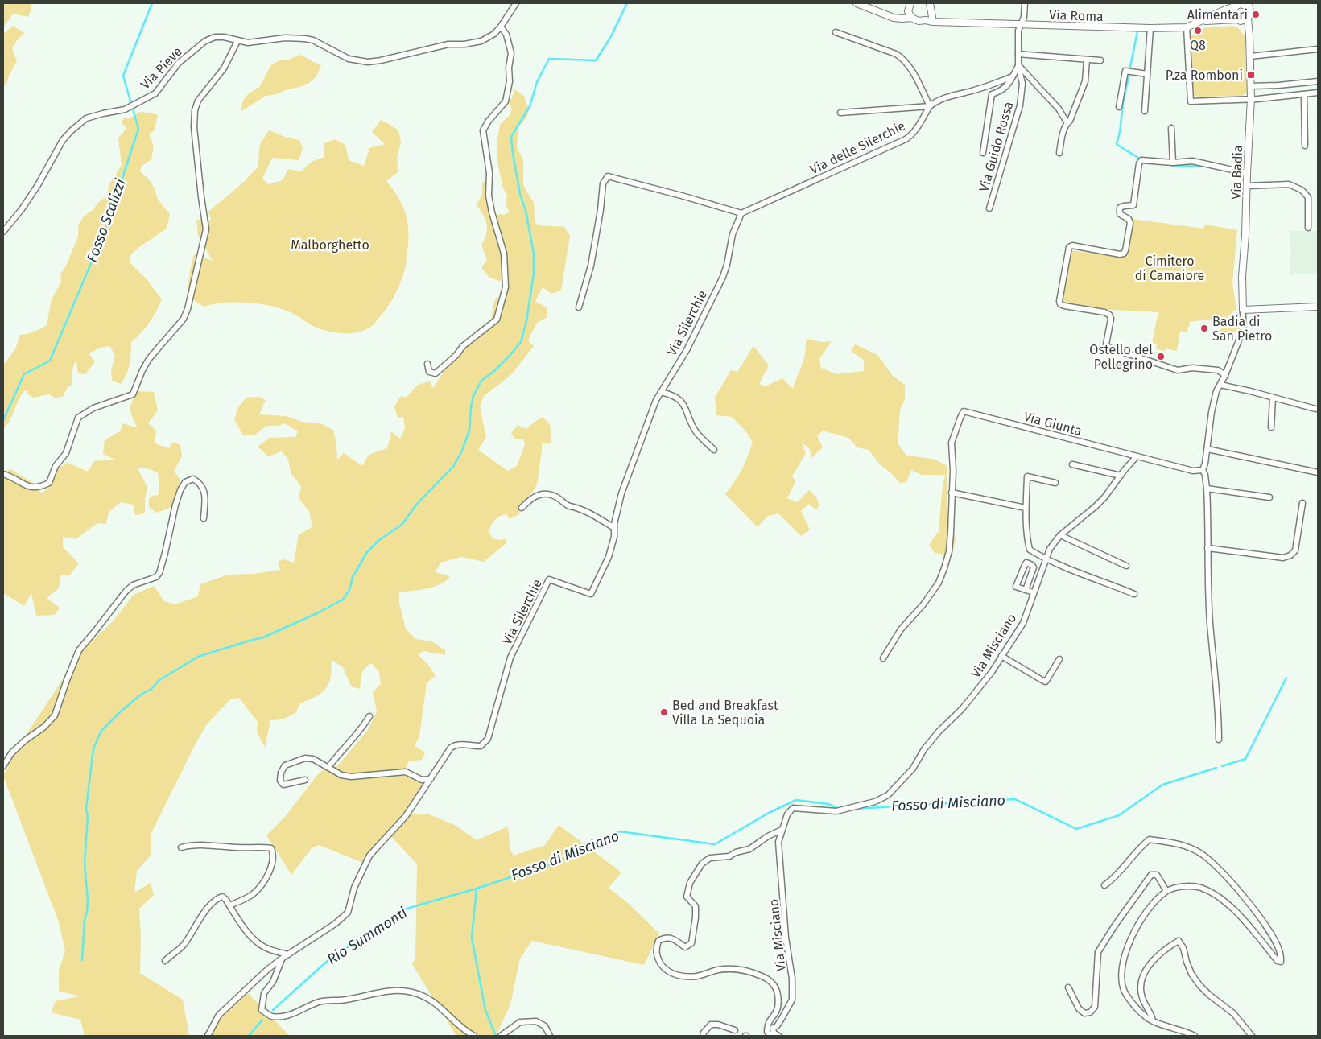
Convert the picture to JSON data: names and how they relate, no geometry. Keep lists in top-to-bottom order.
{
  "streets": {
    "street": [
      "Via Roma",
      "Via Pieve",
      "Via Guido Rossa",
      "Via delle Silerchie",
      "Via Badia",
      "Via Silerchie",
      "Via Giunta",
      "Via Misciano"
    ]
  },
  "crossings": [
    ["Via Roma", "Via Badia"],
    ["Via delle Silerchie", "Via Silerchie"],
    ["Via Giunta", "Via Misciano"]
  ],
  "water": ["Fosso Scalizzi", "Fosso di Misciano", "Rio Summonti"],
  "parks": ["Malborghetto", "Cimitero di Camaiore"],
  "places": {
    "other": [
      "Alimentari",
      "Q8",
      "Badia di San Pietro",
      "Ostello del Pellegrino",
      "Bed and Breakfast Villa La Sequoia"
    ],
    "transit": ["P.za Romboni"]
  }
}
